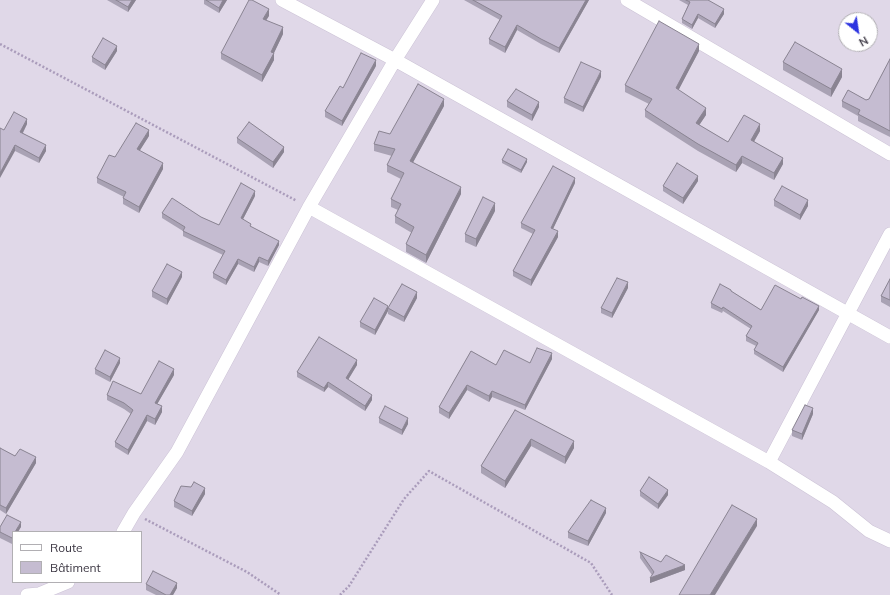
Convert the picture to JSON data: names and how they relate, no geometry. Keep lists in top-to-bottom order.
{
  "legend": ["Route", "Bâtiment"],
  "north": "bottom right"
}
